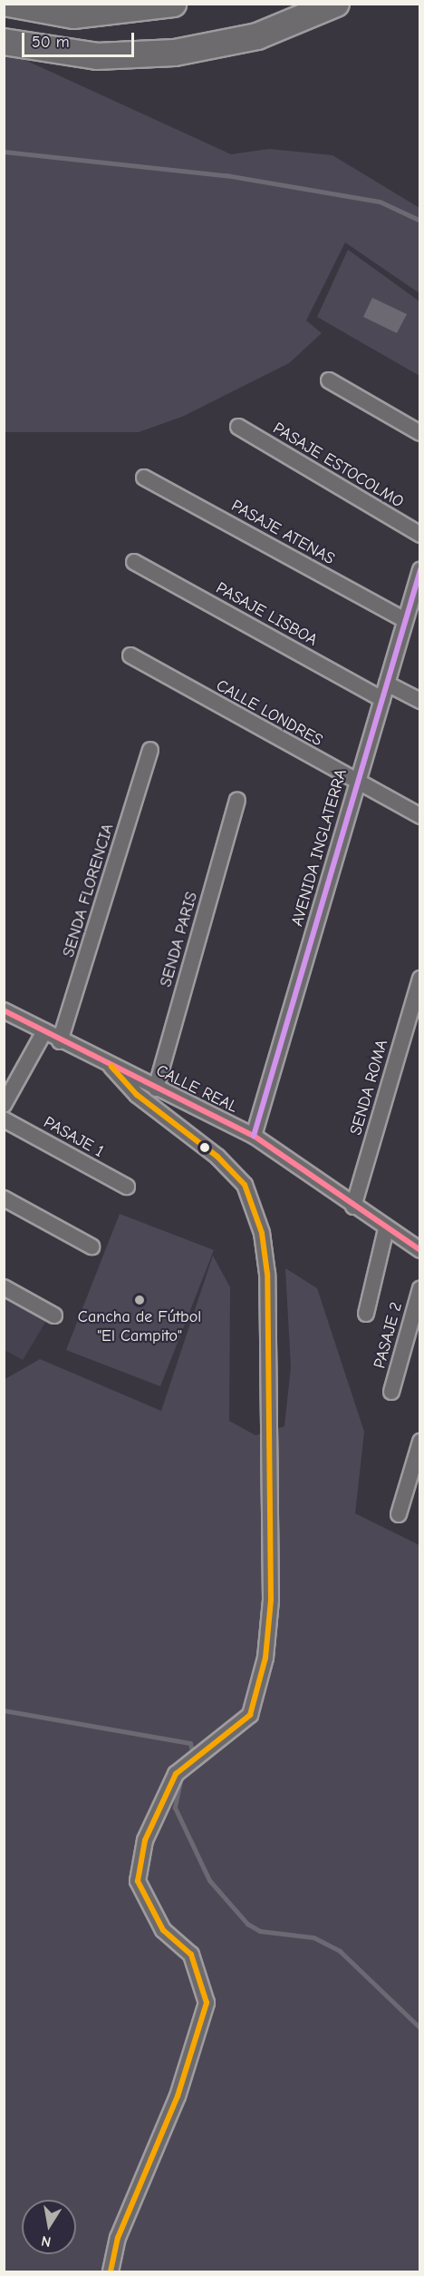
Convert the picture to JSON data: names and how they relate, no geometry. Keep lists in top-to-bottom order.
{
  "streets": {
    "street": [
      "PASAJE ESTOCOLMO",
      "PASAJE ATENAS",
      "PASAJE LISBOA",
      "CALLE LONDRES",
      "AVENIDA INGLATERRA",
      "SENDA FLORENCIA",
      "SENDA PARIS",
      "SENDA ROMA",
      "CALLE REAL",
      "PASAJE 1",
      "PASAJE 2"
    ]
  },
  "crossings": [
    ["PASAJE ATENAS", "AVENIDA INGLATERRA"],
    ["PASAJE LISBOA", "AVENIDA INGLATERRA"],
    ["CALLE LONDRES", "AVENIDA INGLATERRA"],
    ["AVENIDA INGLATERRA", "CALLE REAL"],
    ["SENDA FLORENCIA", "CALLE REAL"],
    ["SENDA PARIS", "CALLE REAL"],
    ["SENDA ROMA", "CALLE REAL"]
  ],
  "places": ["Cancha de Fútbol \"El Campito\""],
  "scale_bar": "50 m",
  "north": "bottom"
}
